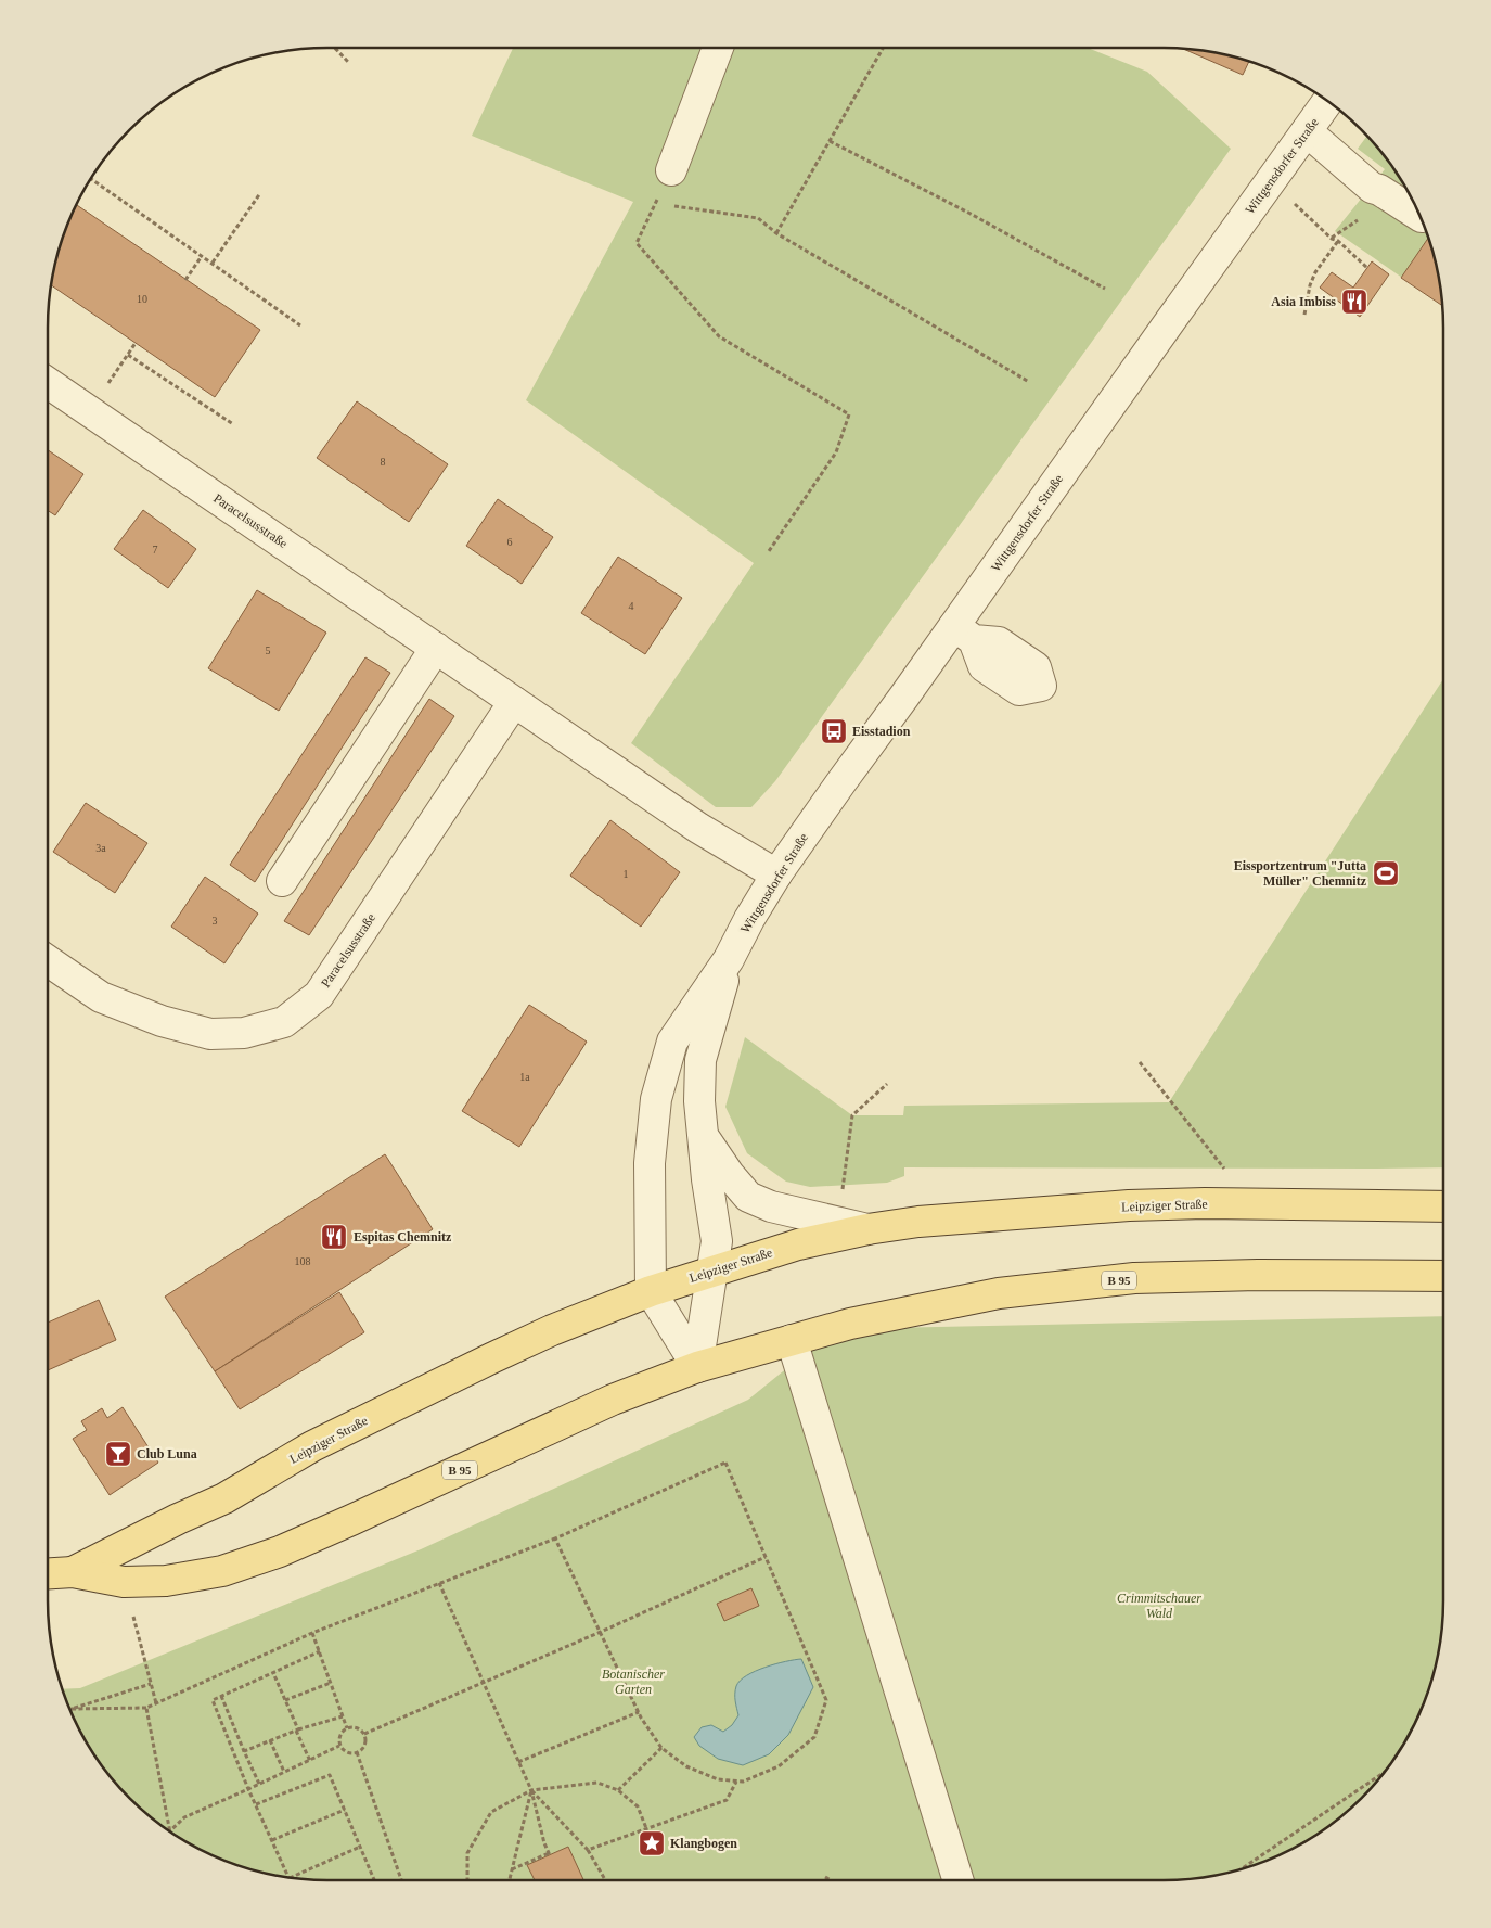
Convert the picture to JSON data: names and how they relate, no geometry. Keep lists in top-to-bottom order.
{
  "streets": {
    "main road": ["Leipziger Straße", "B 95"],
    "street": ["Wittgensdorfer Straße", "Paracelsusstraße"]
  },
  "crossings": [
    ["Wittgensdorfer Straße", "Paracelsusstraße"],
    ["Wittgensdorfer Straße", "Leipziger Straße"]
  ],
  "parks": ["Crimmitschauer Wald", "Botanischer Garten"],
  "places": {
    "restaurant": ["Asia Imbiss", "Espitas Chemnitz"],
    "bus stop": ["Eisstadion"],
    "sports": ["Eissportzentrum \"Jutta Müller\" Chemnitz"],
    "bar": ["Club Luna"],
    "place": ["Klangbogen"]
  },
  "house_numbers": [
    "10",
    "8",
    "6",
    "7",
    "4",
    "5",
    "3a",
    "1",
    "3",
    "1a",
    "108"
  ]
}
